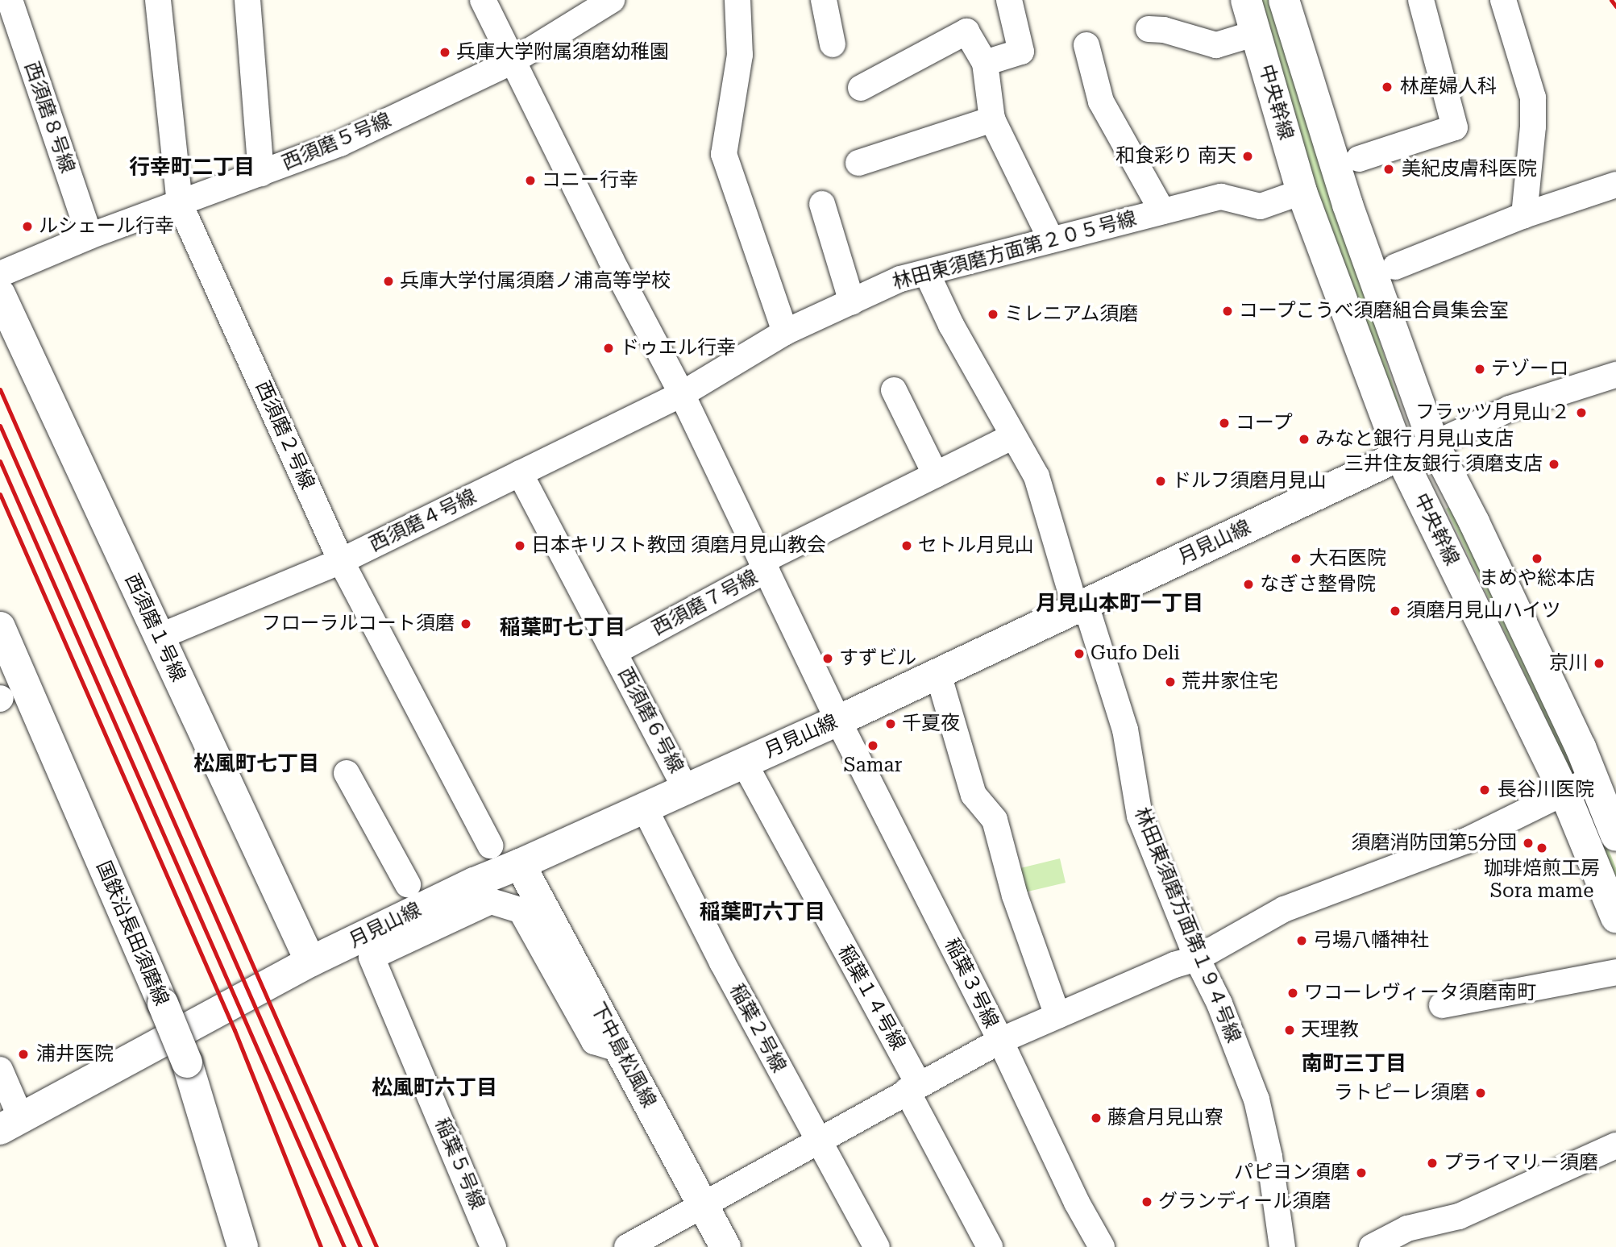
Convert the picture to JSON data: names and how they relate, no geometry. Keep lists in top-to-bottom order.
{
  "streets": {
    "street": [
      "中央幹線",
      "西須磨８号線",
      "西須磨５号線",
      "林田東須磨方面第２０５号線",
      "西須磨２号線",
      "西須磨４号線",
      "月見山線",
      "西須磨７号線",
      "西須磨１号線",
      "西須磨６号線",
      "林田東須磨方面第１９４号線",
      "国鉄沿長田須磨線",
      "稲葉３号線",
      "稲葉１４号線",
      "稲葉２号線",
      "下中島松風線",
      "稲葉５号線"
    ]
  },
  "crossings": [
    ["中央幹線", "林田東須磨方面第２０５号線"],
    ["中央幹線", "月見山線"],
    ["西須磨８号線", "西須磨５号線"],
    ["西須磨５号線", "西須磨２号線"],
    ["西須磨５号線", "稲葉３号線"],
    ["林田東須磨方面第２０５号線", "西須磨４号線"],
    ["林田東須磨方面第２０５号線", "林田東須磨方面第１９４号線"],
    ["林田東須磨方面第２０５号線", "稲葉３号線"],
    ["西須磨２号線", "西須磨４号線"],
    ["西須磨４号線", "西須磨１号線"],
    ["西須磨４号線", "西須磨６号線"],
    ["西須磨４号線", "稲葉３号線"],
    ["月見山線", "西須磨１号線"],
    ["月見山線", "西須磨６号線"],
    ["月見山線", "林田東須磨方面第１９４号線"],
    ["月見山線", "稲葉３号線"],
    ["月見山線", "稲葉１４号線"],
    ["月見山線", "稲葉２号線"],
    ["月見山線", "下中島松風線"],
    ["西須磨７号線", "西須磨６号線"],
    ["西須磨７号線", "林田東須磨方面第１９４号線"],
    ["西須磨７号線", "稲葉３号線"],
    ["下中島松風線", "稲葉５号線"]
  ],
  "districts": [
    "行幸町二丁目",
    "月見山本町一丁目",
    "稲葉町七丁目",
    "松風町七丁目",
    "稲葉町六丁目",
    "南町三丁目",
    "松風町六丁目"
  ],
  "places": [
    "兵庫大学附属須磨幼稚園",
    "林産婦人科",
    "和食彩り 南天",
    "美紀皮膚科医院",
    "コニー行幸",
    "ルシェール行幸",
    "兵庫大学付属須磨ノ浦高等学校",
    "コープこうべ須磨組合員集会室",
    "ミレニアム須磨",
    "ドゥエル行幸",
    "テゾーロ",
    "フラッツ月見山２",
    "コープ",
    "みなと銀行 月見山支店",
    "三井住友銀行 須磨支店",
    "ドルフ須磨月見山",
    "日本キリスト教団 須磨月見山教会",
    "セトル月見山",
    "大石医院",
    "まめや総本店",
    "なぎさ整骨院",
    "須磨月見山ハイツ",
    "フローラルコート須磨",
    "Gufo Deli",
    "すずビル",
    "京川",
    "荒井家住宅",
    "千夏夜",
    "Samar",
    "長谷川医院",
    "須磨消防団第5分団",
    "珈琲焙煎工房 Sora mame",
    "弓場八幡神社",
    "ワコーレヴィータ須磨南町",
    "天理教",
    "浦井医院",
    "ラトピーレ須磨",
    "藤倉月見山寮",
    "プライマリー須磨",
    "パピヨン須磨",
    "グランディール須磨"
  ]
}
